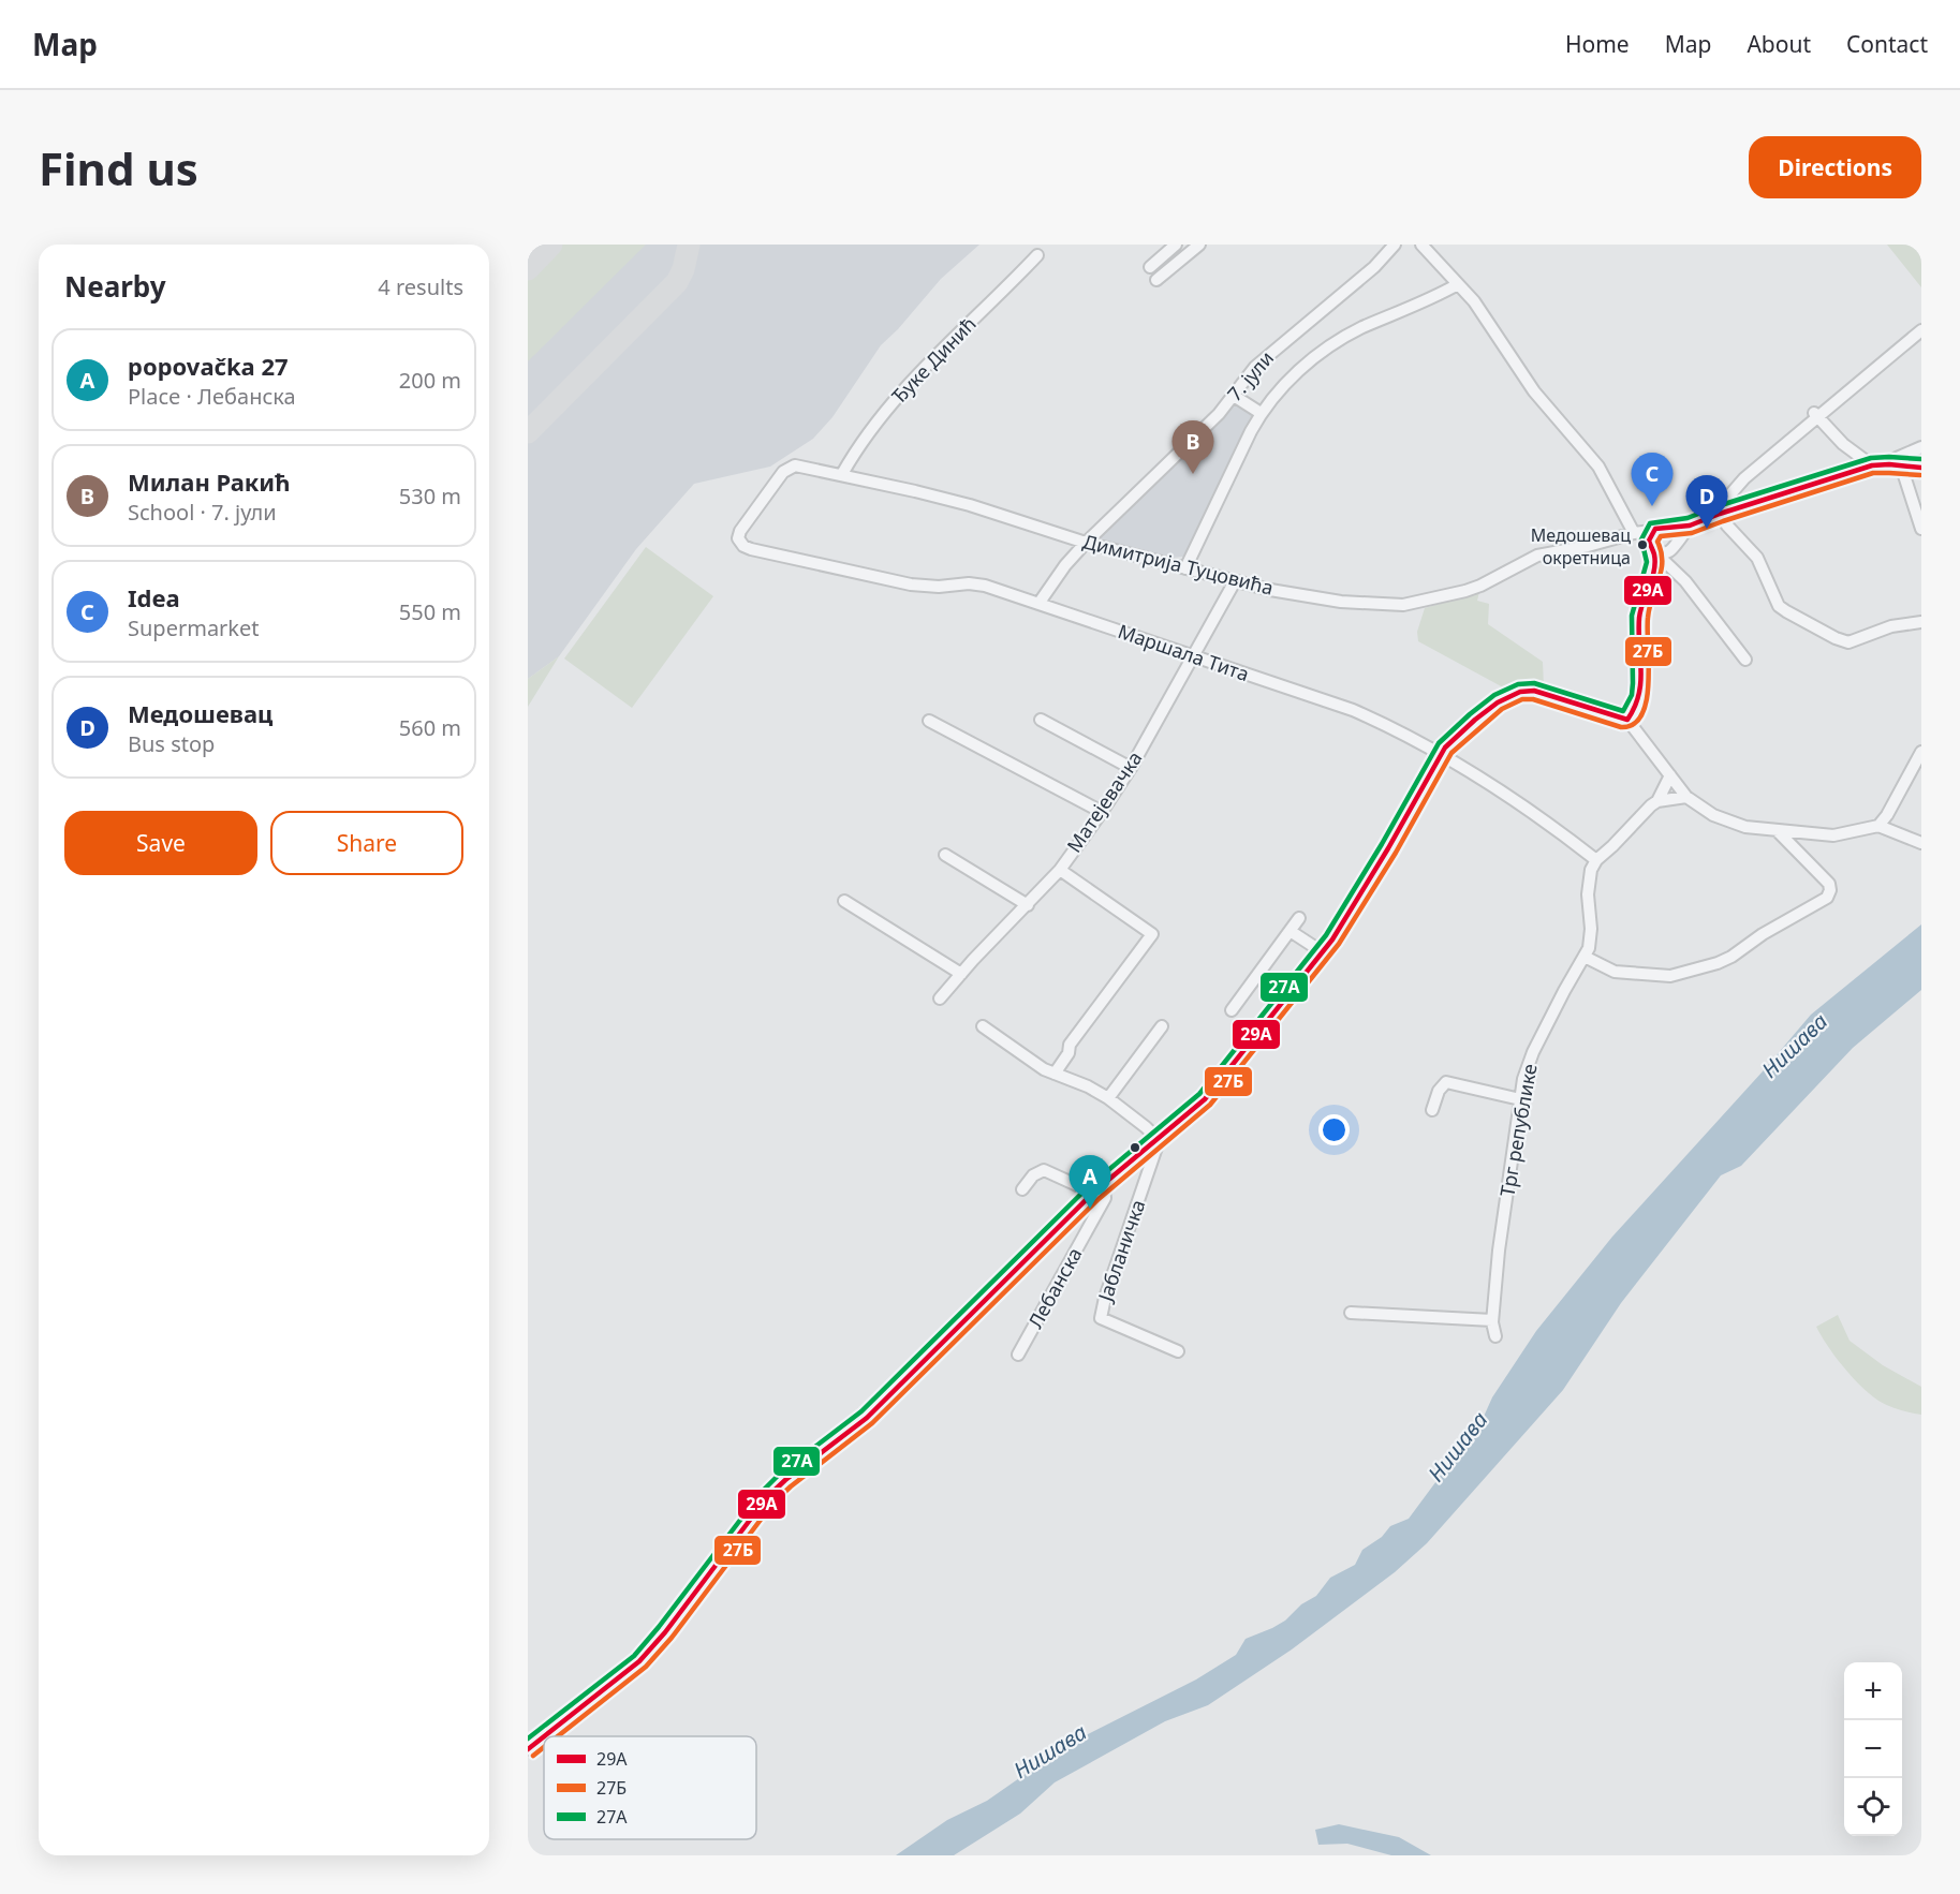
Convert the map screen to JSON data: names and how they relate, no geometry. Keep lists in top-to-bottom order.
{
  "streets": {
    "street": [
      "Ђуке Динић",
      "7. јули",
      "Димитрија Туцовића",
      "Маршала Тита",
      "Матејевачка",
      "Трг републике",
      "Јабланичка",
      "Лебанска"
    ]
  },
  "crossings": [
    ["Ђуке Динић", "Димитрија Туцовића"],
    ["7. јули", "Димитрија Туцовића"],
    ["7. јули", "Маршала Тита"],
    ["Димитрија Туцовића", "Маршала Тита"],
    ["Димитрија Туцовића", "Матејевачка"],
    ["Маршала Тита", "Матејевачка"],
    ["Маршала Тита", "Трг републике"]
  ],
  "water": ["Нишава"],
  "places": ["Медошевац окретница"],
  "lines": ["transit line 27А", "transit line 29А", "transit line 27Б"],
  "legend": ["29А", "27Б", "27А"],
  "page": {
    "header": "Map",
    "nav": [
      "Home",
      "Map",
      "About",
      "Contact"
    ],
    "buttons": [
      "Directions",
      ["Save", "Share"]
    ],
    "title": "Find us",
    "heading": ["Nearby", "4 results"],
    "list": [
      {
        "mark": "A",
        "name": "popovačka 27",
        "note": "Place · Лебанска",
        "value": "200 m"
      },
      {
        "mark": "B",
        "name": "Милан Ракић",
        "note": "School · 7. јули",
        "value": "530 m"
      },
      {
        "mark": "C",
        "name": "Idea",
        "note": "Supermarket",
        "value": "550 m"
      },
      {
        "mark": "D",
        "name": "Медошевац",
        "note": "Bus stop",
        "value": "560 m"
      }
    ],
    "pins": [
      "B",
      "C",
      "D",
      "A"
    ],
    "map_buttons": ["+", "−"]
  }
}
